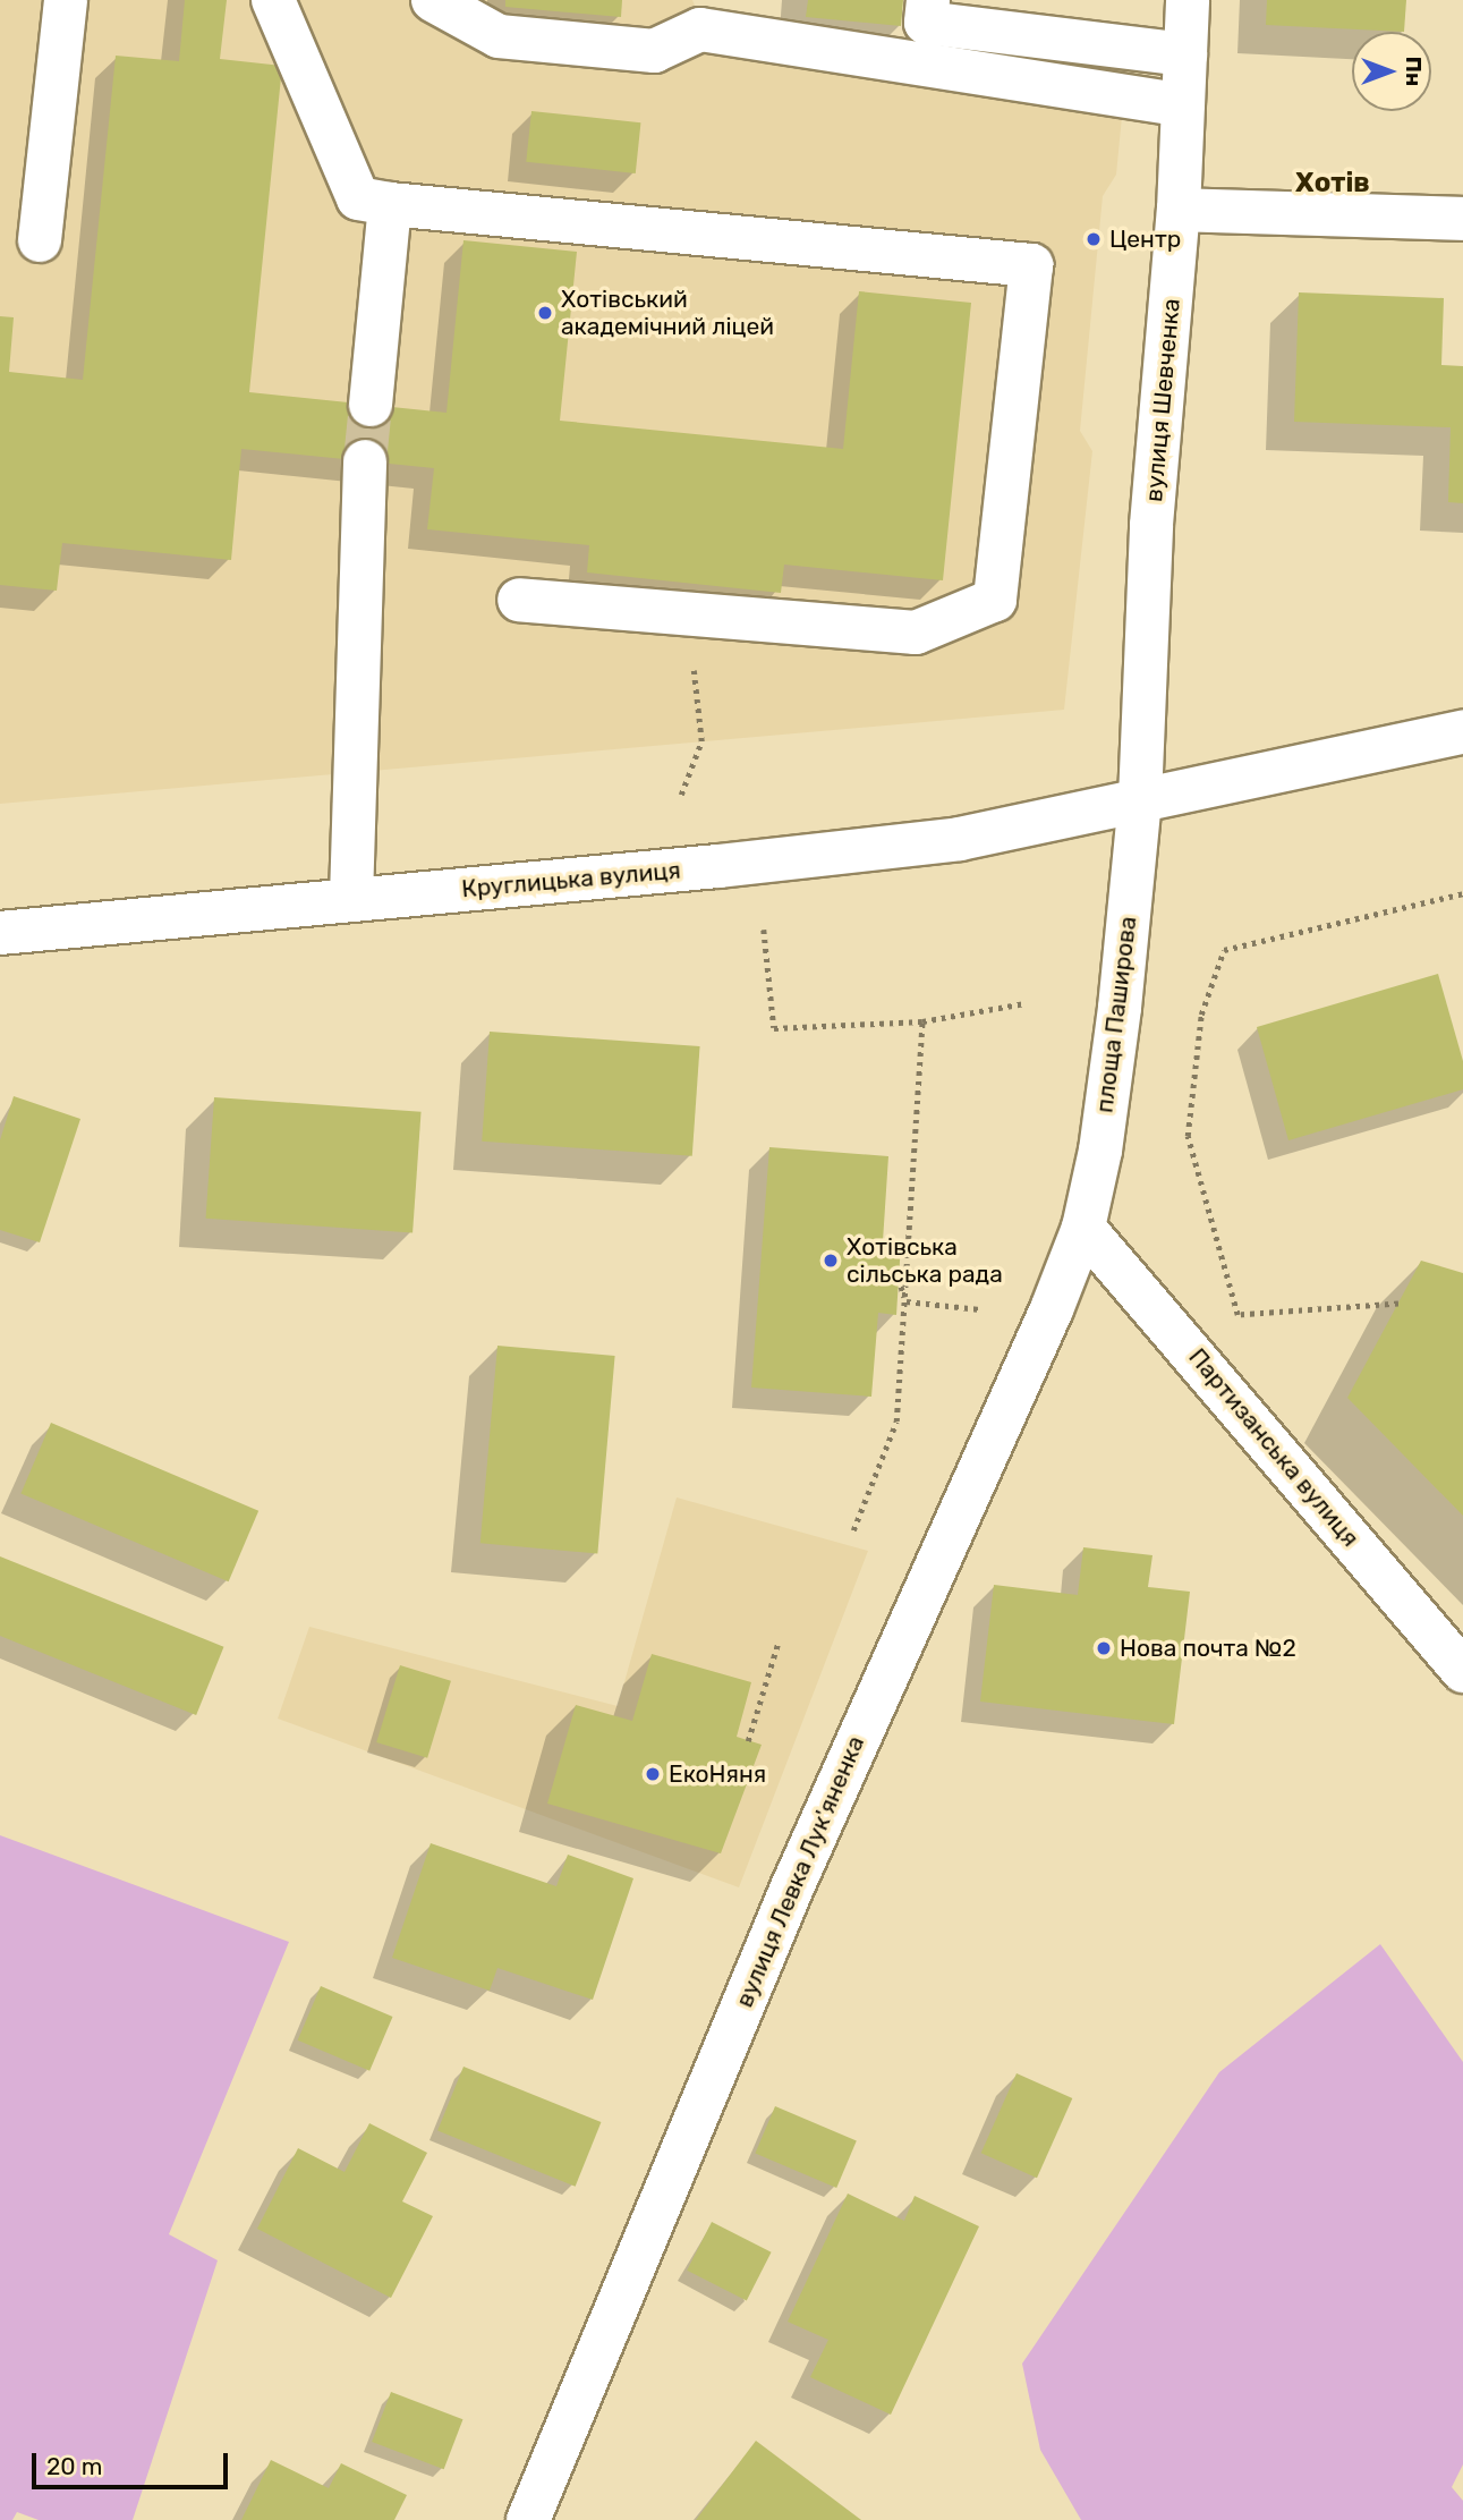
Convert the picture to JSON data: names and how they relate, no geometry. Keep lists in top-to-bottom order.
{
  "streets": {
    "street": [
      "вулиця Шевченка",
      "Круглицька вулиця",
      "площа Паширова",
      "Партизанська вулиця",
      "вулиця Левка Лук'яненка"
    ]
  },
  "crossings": [
    ["вулиця Шевченка", "Круглицька вулиця"],
    ["вулиця Шевченка", "площа Паширова"],
    ["Круглицька вулиця", "площа Паширова"],
    ["площа Паширова", "Партизанська вулиця"],
    ["площа Паширова", "вулиця Левка Лук'яненка"],
    ["Партизанська вулиця", "вулиця Левка Лук'яненка"]
  ],
  "districts": ["Хотів"],
  "places": [
    "Центр",
    "Хотівський академічний ліцей",
    "Хотівська сільська рада",
    "Нова почта №2",
    "ЕкоНяня"
  ],
  "scale_bar": "20 m",
  "north": "right"
}
